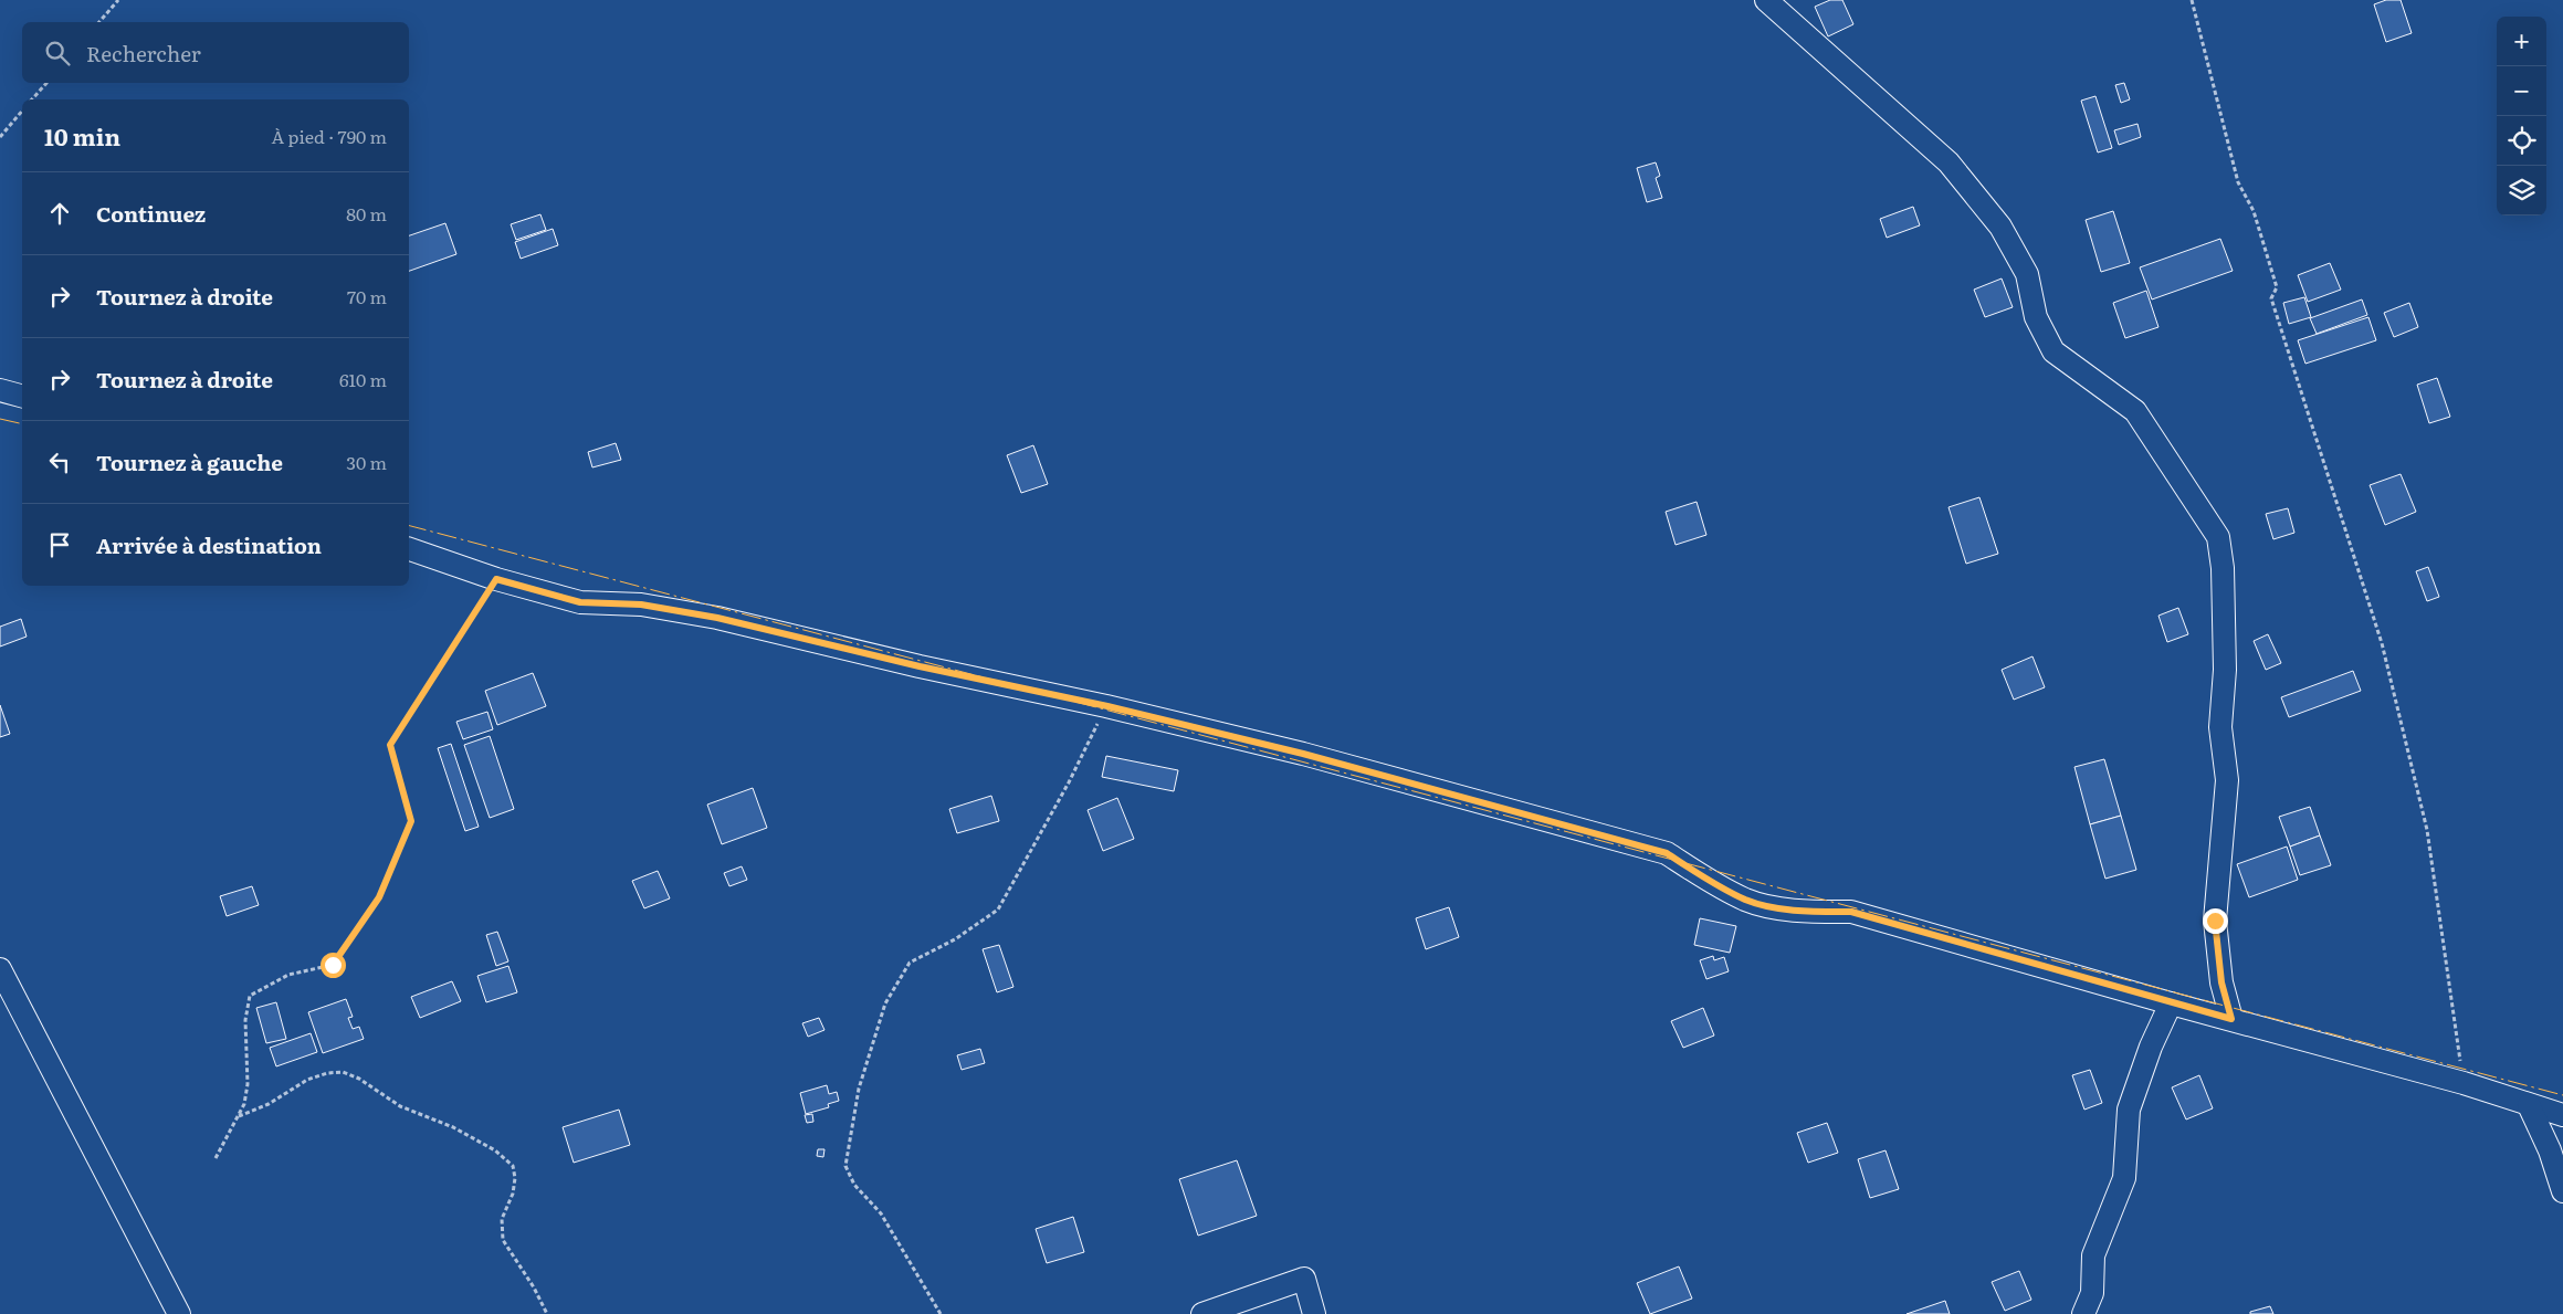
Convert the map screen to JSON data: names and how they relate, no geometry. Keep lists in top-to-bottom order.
{
  "page": {
    "map_buttons": ["+", "−"],
    "search": "Rechercher",
    "heading": ["10 min", "À pied · 790 m"],
    "list": [
      ["Continuez", "80 m"],
      ["Tournez à droite", "70 m"],
      ["Tournez à droite", "610 m"],
      ["Tournez à gauche", "30 m"],
      "Arrivée à destination"
    ]
  }
}
